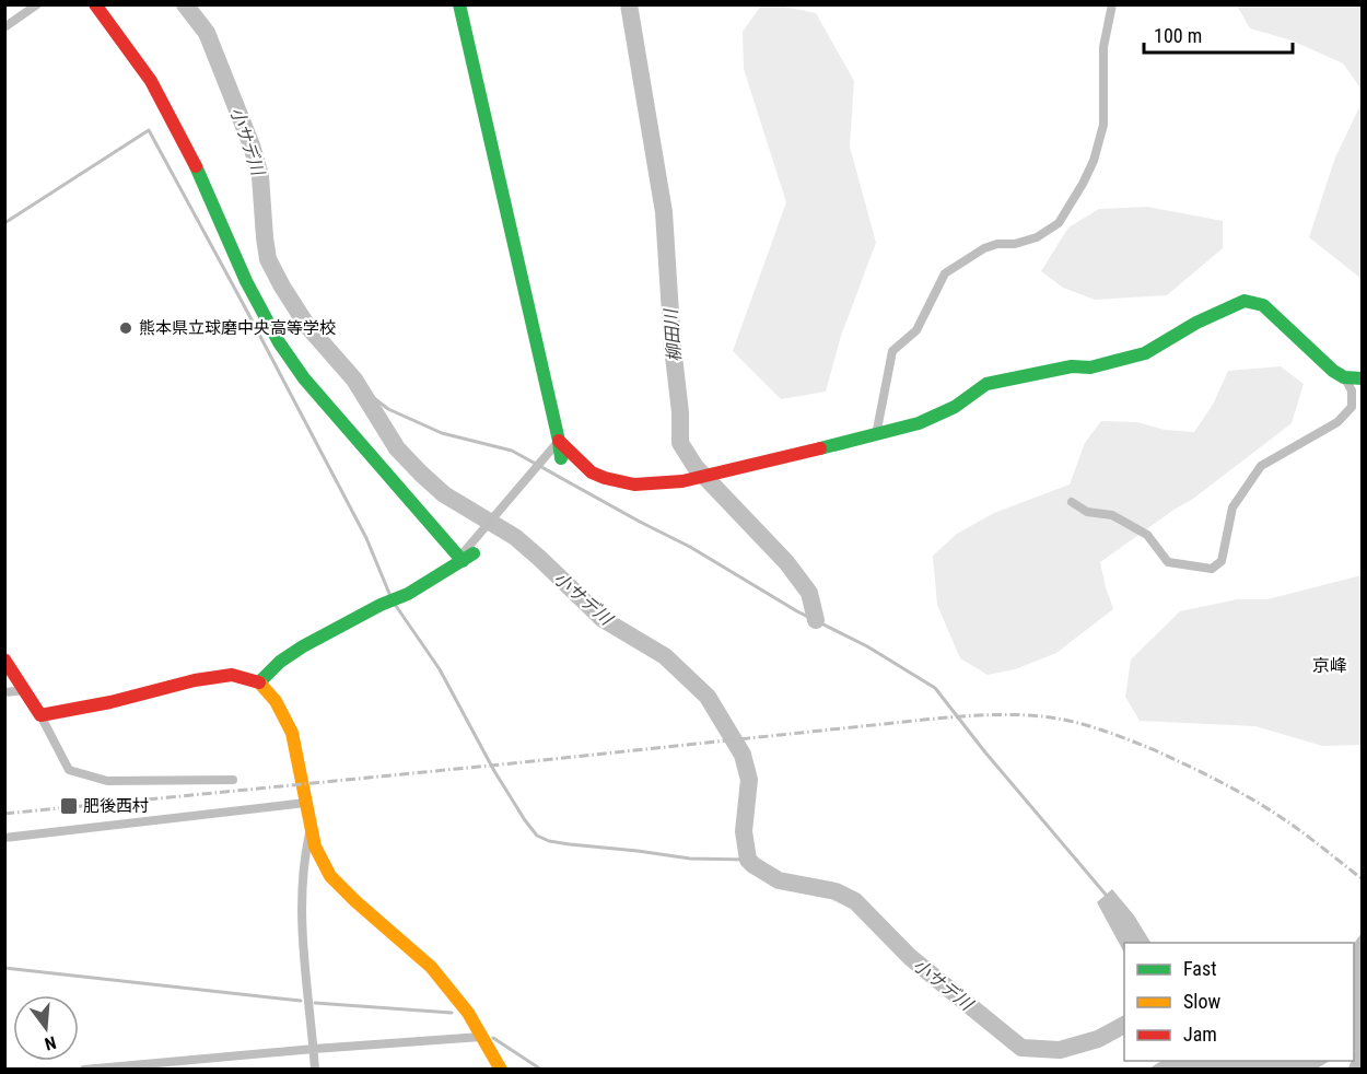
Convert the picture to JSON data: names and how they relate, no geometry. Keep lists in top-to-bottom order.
{
  "districts": ["京峰"],
  "water": ["小サデ川", "柳田川"],
  "places": {
    "other": ["熊本県立球磨中央高等学校"],
    "transit": ["肥後西村"]
  },
  "legend": ["Fast", "Slow", "Jam"],
  "scale_bar": "100 m",
  "north": "bottom"
}
